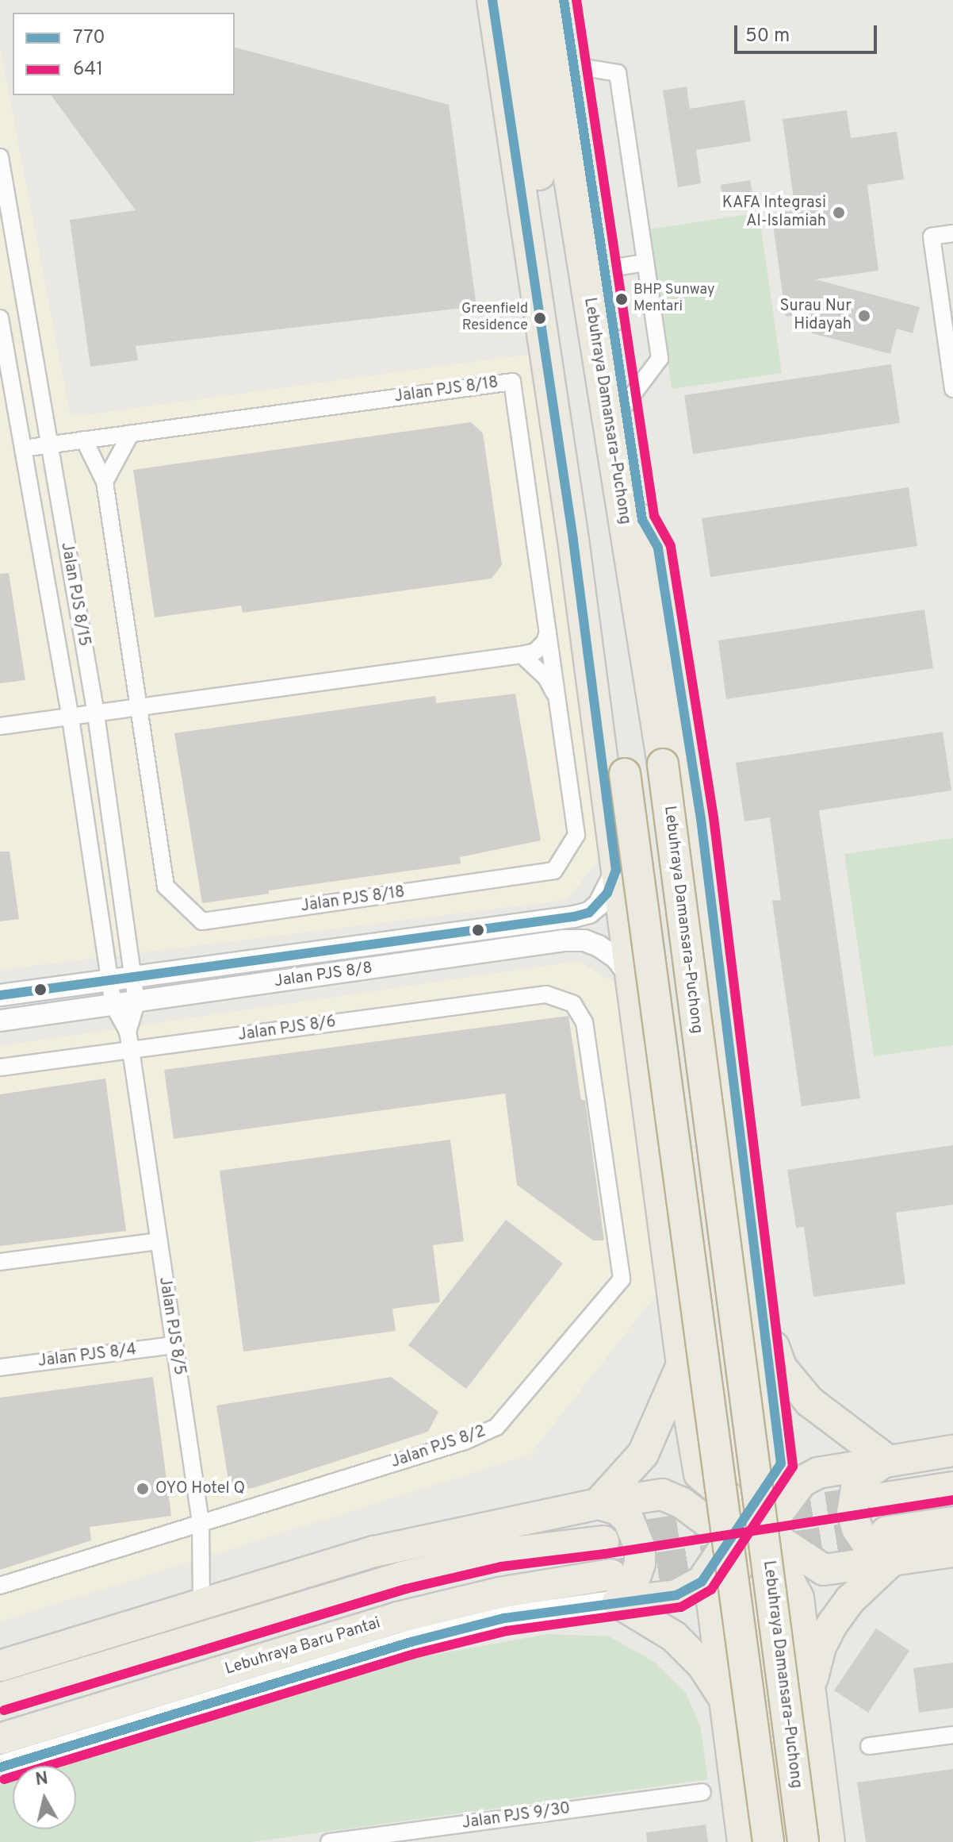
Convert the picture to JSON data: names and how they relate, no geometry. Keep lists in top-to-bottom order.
{
  "streets": {
    "highway": ["Lebuhraya Damansara–Puchong", "Lebuhraya Baru Pantai"],
    "street": [
      "Jalan PJS 8/18",
      "Jalan PJS 8/15",
      "Jalan PJS 8/8",
      "Jalan PJS 8/6",
      "Jalan PJS 8/5",
      "Jalan PJS 8/4",
      "Jalan PJS 8/2",
      "Jalan PJS 9/30"
    ]
  },
  "crossings": [
    ["Jalan PJS 8/18", "Jalan PJS 8/15"],
    ["Jalan PJS 8/15", "Jalan PJS 8/8"],
    ["Jalan PJS 8/15", "Jalan PJS 8/6"],
    ["Jalan PJS 8/15", "Jalan PJS 8/5"],
    ["Jalan PJS 8/6", "Jalan PJS 8/5"],
    ["Jalan PJS 8/6", "Jalan PJS 8/2"],
    ["Jalan PJS 8/5", "Jalan PJS 8/4"],
    ["Jalan PJS 8/5", "Jalan PJS 8/2"]
  ],
  "places": [
    "KAFA Integrasi Al-Islamiah",
    "BHP Sunway Mentari",
    "Surau Nur Hidayah",
    "Greenfield Residence",
    "OYO Hotel Q"
  ],
  "lines": ["transit line 770", "transit line 641"],
  "legend": ["770", "641"],
  "scale_bar": "50 m",
  "north": "top"
}
